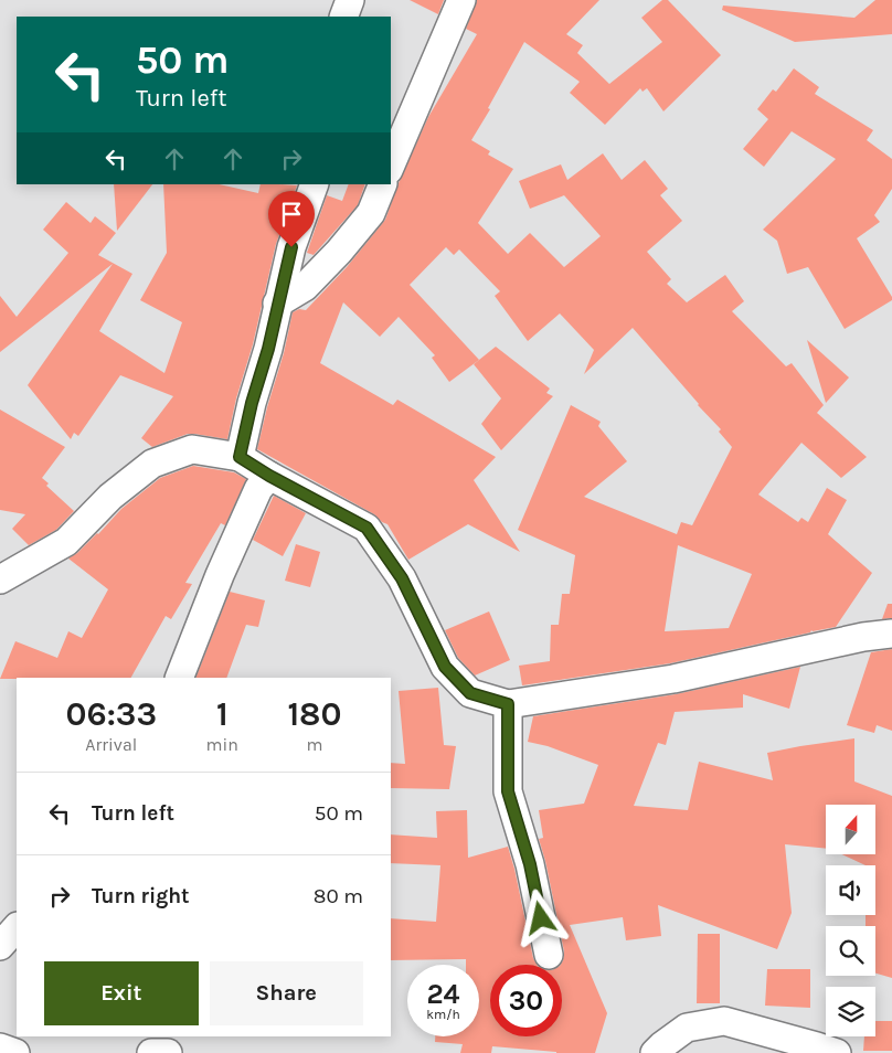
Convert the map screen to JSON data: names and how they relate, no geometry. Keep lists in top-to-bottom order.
{
  "north": "top",
  "page": {
    "turn": ["50 m", "Turn left"],
    "eta": [
      "06:33",
      "Arrival",
      "1",
      "min",
      "180",
      "m"
    ],
    "list": [
      {
        "name": "Turn left",
        "value": "50 m"
      },
      {
        "name": "Turn right",
        "value": "80 m"
      }
    ],
    "buttons": ["Exit", "Share"],
    "speed": "24 km/h",
    "limit": "30"
  }
}
